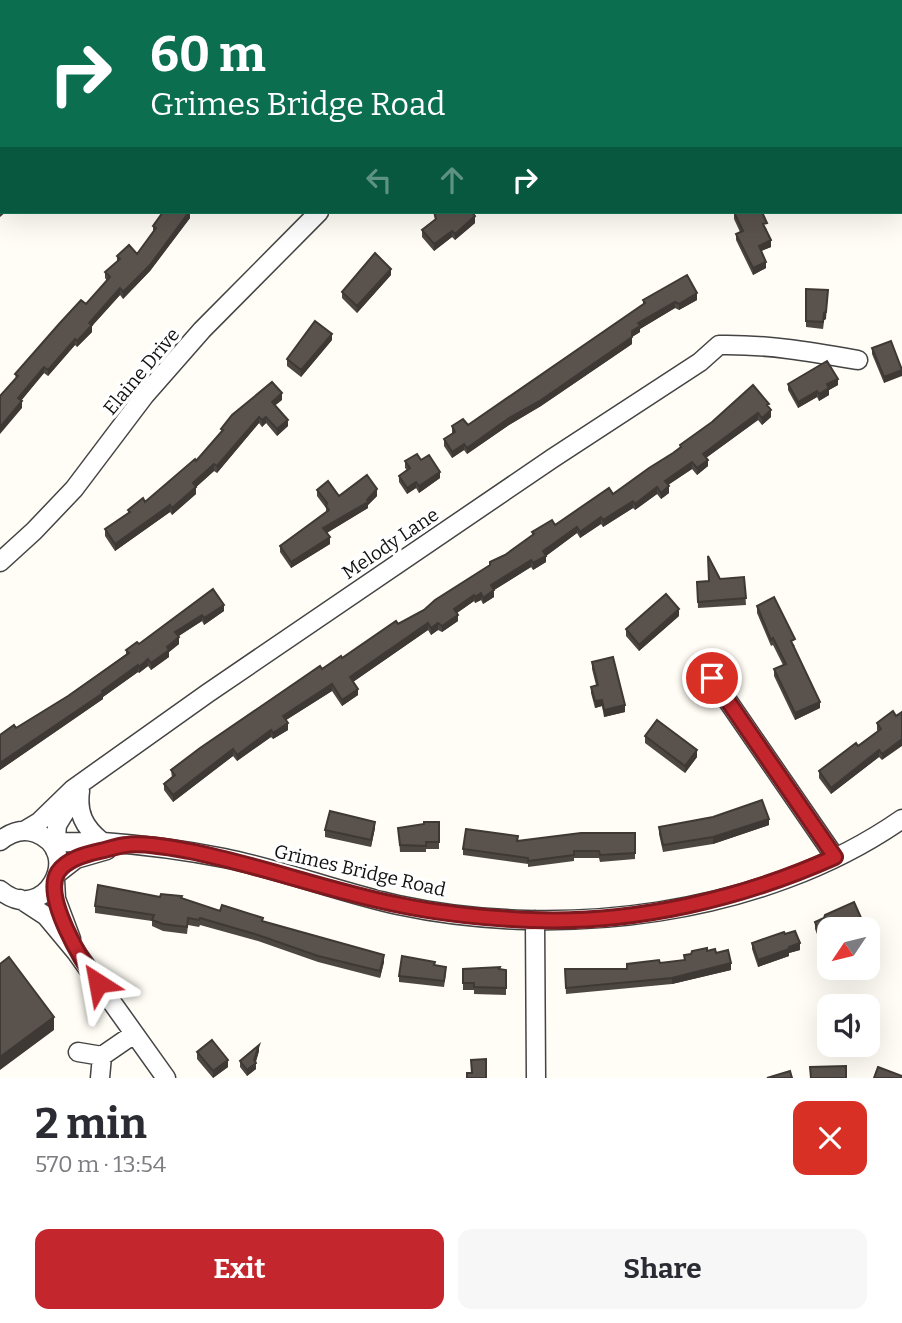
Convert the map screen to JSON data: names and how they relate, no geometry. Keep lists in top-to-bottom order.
{
  "streets": {
    "street": ["Elaine Drive", "Melody Lane", "Grimes Bridge Road"]
  },
  "crossings": [
    ["Melody Lane", "Grimes Bridge Road"]
  ],
  "north": "bottom left",
  "page": {
    "turn": ["60 m", "Grimes Bridge Road"],
    "heading": ["2 min", "570 m · 13:54"],
    "buttons": ["Exit", "Share"]
  }
}
